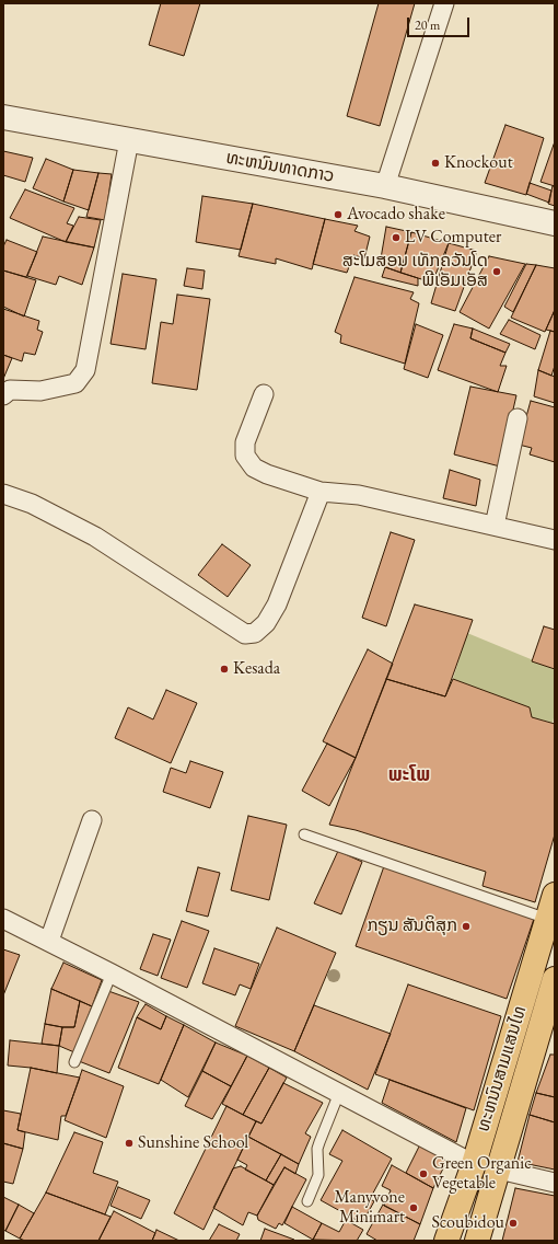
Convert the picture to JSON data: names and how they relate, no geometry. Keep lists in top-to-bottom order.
{
  "streets": {
    "main road": ["ທະຫນົນສາມແສນໄທ"],
    "street": ["ທະຫນົນທາດກາວ"]
  },
  "districts": ["ພະໂພ"],
  "places": [
    "Knockout",
    "Avocado shake",
    "LV Computer",
    "ສະໂມສອນ ເທັກຄວັນໂດ ພີເອັມເອັສ",
    "Kesada",
    "ກຽນ ສັນຕິສຸກ",
    "Sunshine School",
    "Green Organic Vegetable",
    "Manyvone Minimart",
    "Scoubidou"
  ],
  "scale_bar": "20 m"
}
